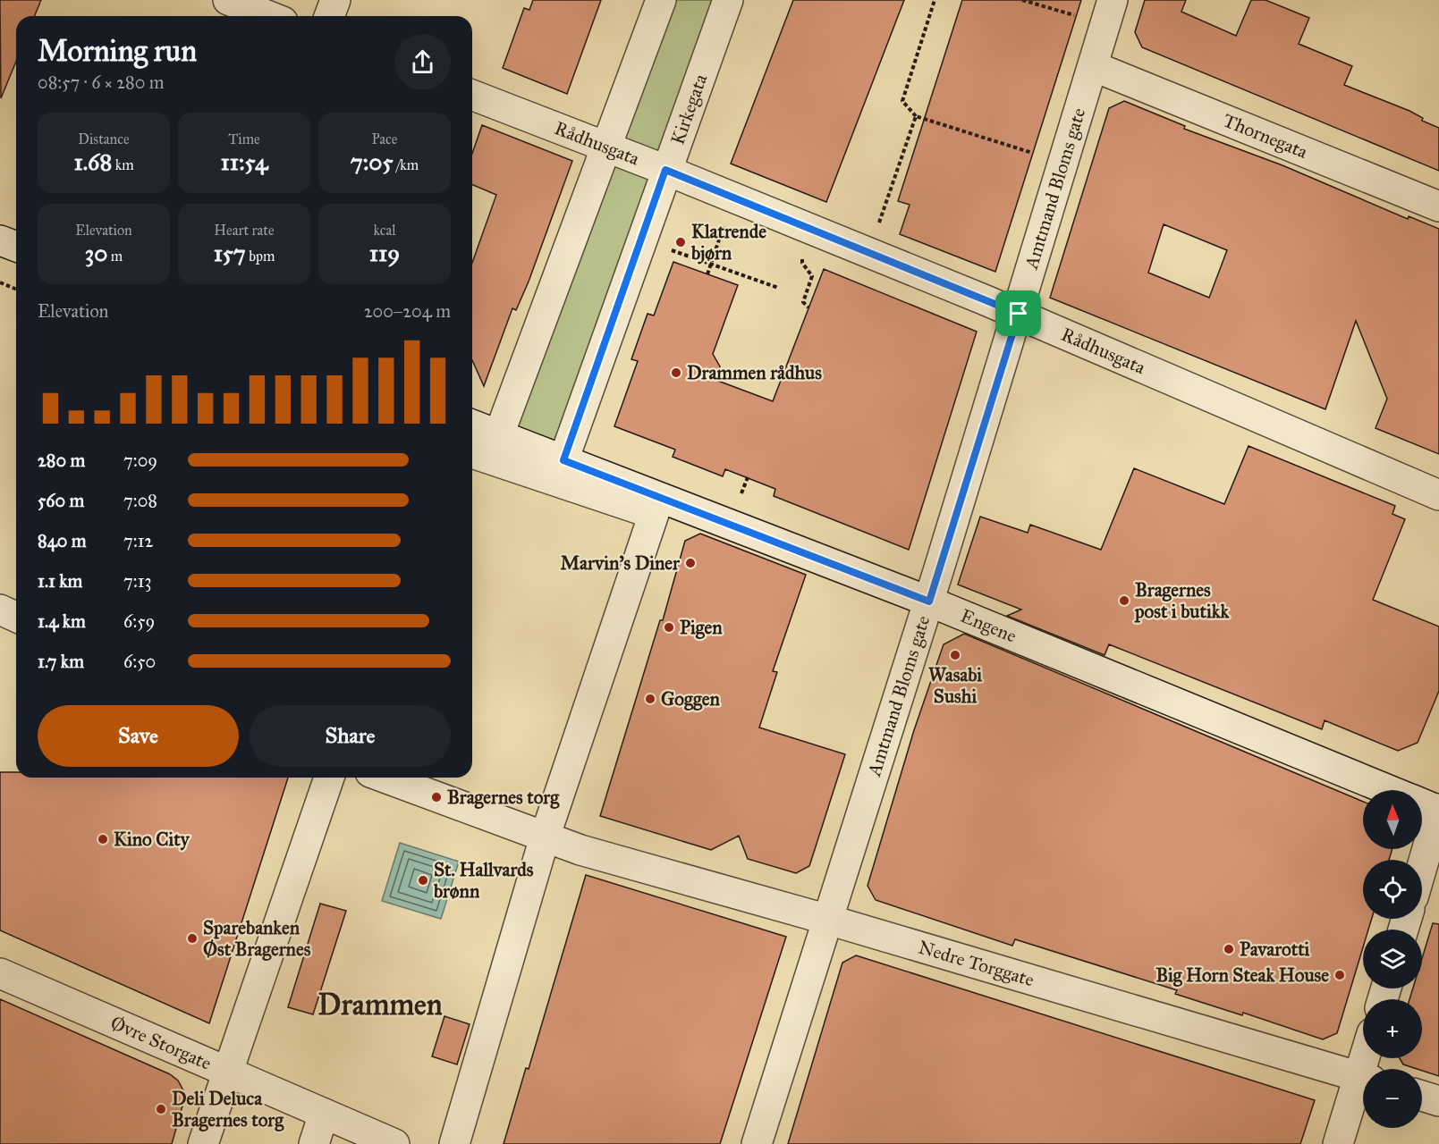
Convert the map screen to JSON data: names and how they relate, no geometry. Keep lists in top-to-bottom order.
{
  "streets": {
    "street": [
      "Kirkegata",
      "Thornegata",
      "Rådhusgata",
      "Amtmand Bloms gate",
      "Engene",
      "Nedre Torggate",
      "Øvre Storgate"
    ]
  },
  "crossings": [
    ["Kirkegata", "Rådhusgata"],
    ["Kirkegata", "Engene"],
    ["Thornegata", "Amtmand Bloms gate"],
    ["Rådhusgata", "Amtmand Bloms gate"],
    ["Amtmand Bloms gate", "Engene"],
    ["Amtmand Bloms gate", "Nedre Torggate"]
  ],
  "districts": ["Drammen"],
  "places": [
    "Klatrende bjørn",
    "Drammen rådhus",
    "Marvin's Diner",
    "Bragernes post i butikk",
    "Pigen",
    "Wasabi Sushi",
    "Goggen",
    "Bragernes torg",
    "Kino City",
    "St. Hallvards brønn",
    "Sparebanken Øst Bragernes",
    "Pavarotti",
    "Big Horn Steak House",
    "Deli Deluca Bragernes torg"
  ],
  "north": "top",
  "page": {
    "heading": ["Morning run", "08:57 · 6 × 280 m"],
    "stats": [
      ["Distance", "1.68 km"],
      ["Time", "11:54"],
      ["Pace", "7:05 /km"],
      ["Elevation", "30 m"],
      ["Heart rate", "157 bpm"],
      ["kcal", "119"]
    ],
    "chart": ["Elevation", "200–204 m"],
    "list": [
      {
        "name": "280 m",
        "note": "7:09"
      },
      {
        "name": "560 m",
        "note": "7:08"
      },
      {
        "name": "840 m",
        "note": "7:12"
      },
      {
        "name": "1.1 km",
        "note": "7:13"
      },
      {
        "name": "1.4 km",
        "note": "6:59"
      },
      {
        "name": "1.7 km",
        "note": "6:50"
      }
    ],
    "buttons": ["Save", "Share"],
    "map_buttons": ["+", "−"]
  }
}
